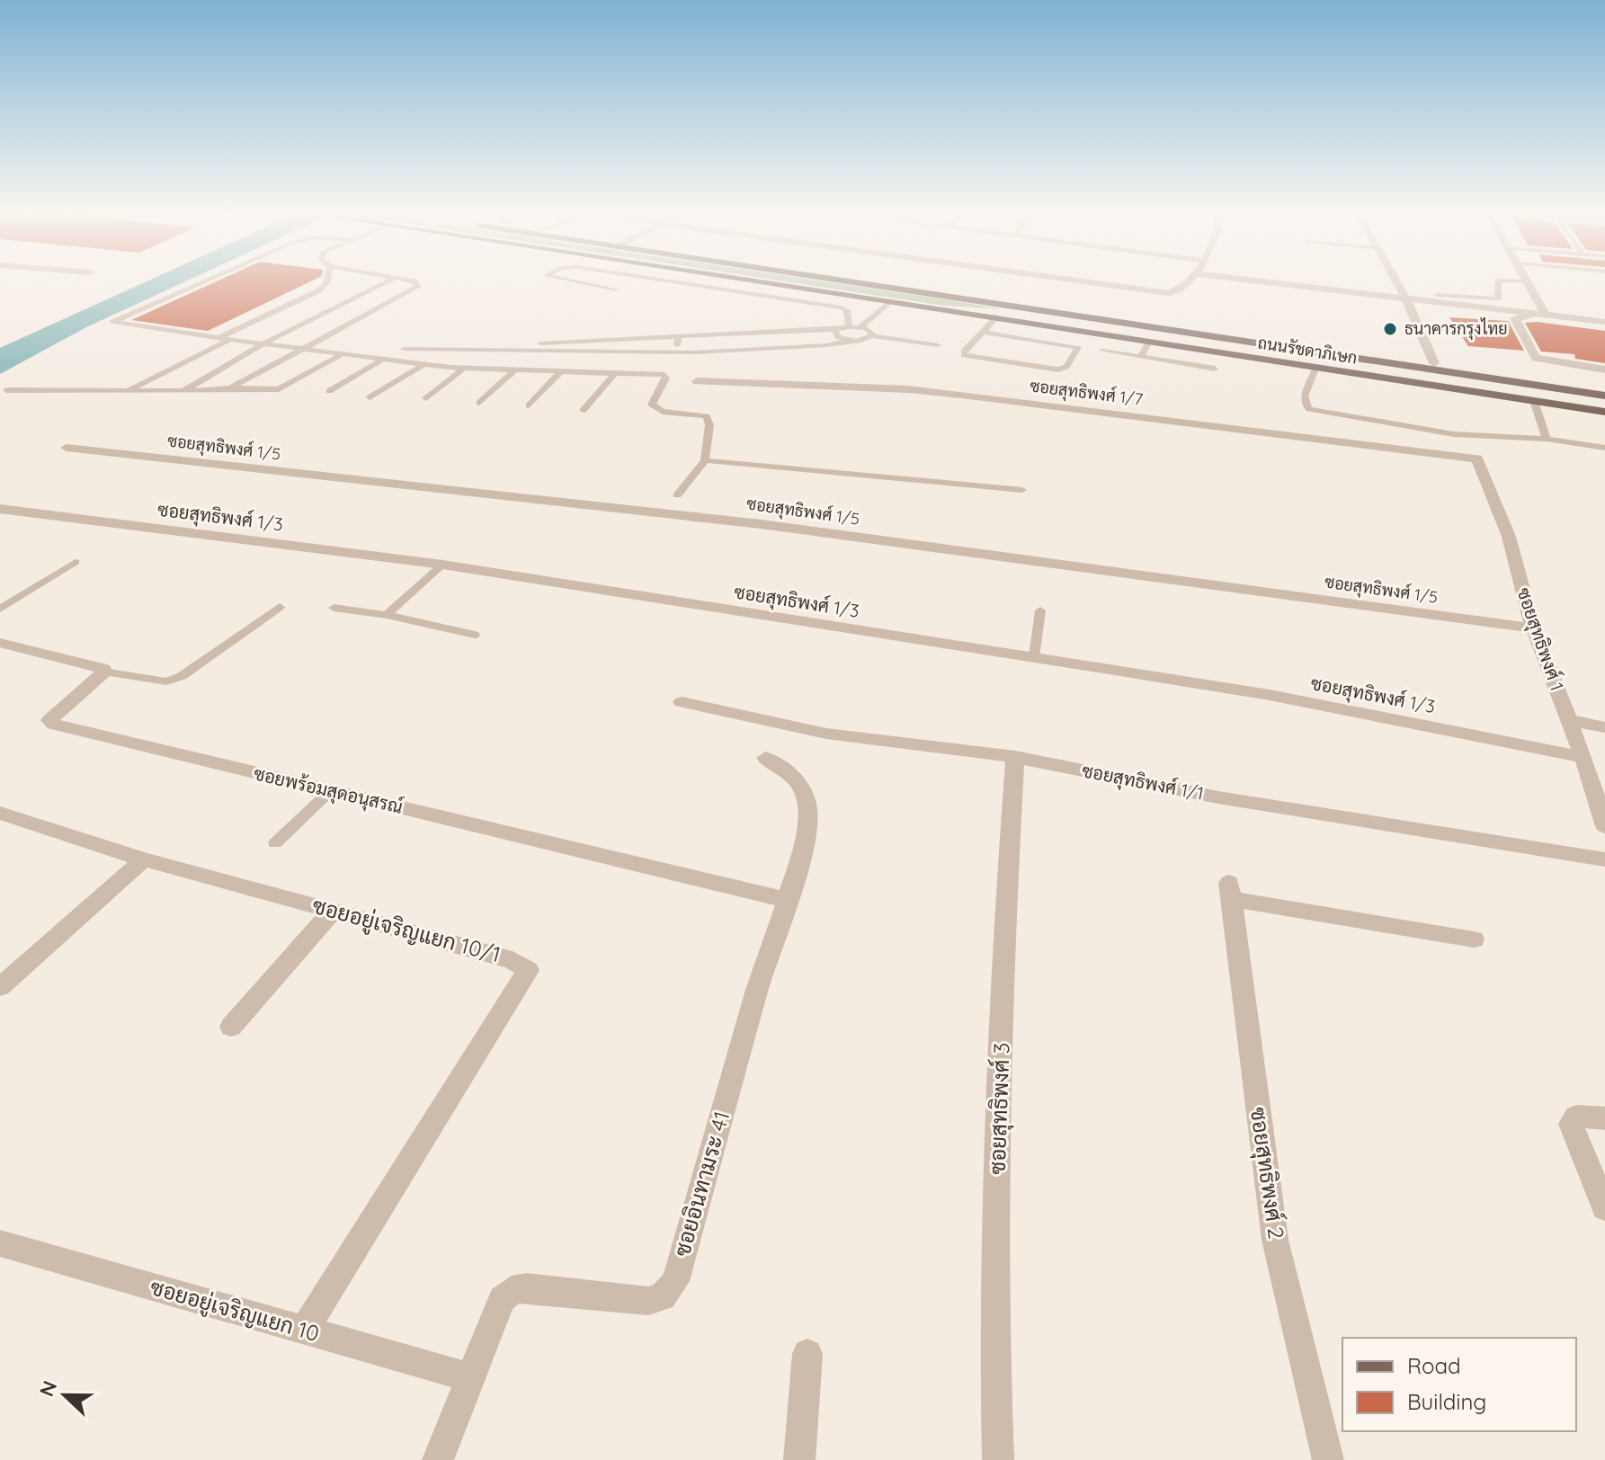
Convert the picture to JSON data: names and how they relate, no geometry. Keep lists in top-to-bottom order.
{
  "streets": {
    "main road": ["ถนนรัชดาภิเษก"],
    "street": [
      "ซอยสุทธิพงศ์ 1/7",
      "ซอยสุทธิพงศ์ 1/5",
      "ซอยสุทธิพงศ์ 1/3",
      "ซอยสุทธิพงศ์ 1",
      "ซอยสุทธิพงศ์ 1/1",
      "ซอยพร้อมสุดอนุสรณ์",
      "ซอยอยู่เจริญแยก 10/1",
      "ซอยสุทธิพงศ์ 3",
      "ซอยสุทธิพงศ์ 2",
      "ซอยอินทามระ 41",
      "ซอยอยู่เจริญแยก 10"
    ]
  },
  "crossings": [
    ["ซอยสุทธิพงศ์ 1/7", "ซอยสุทธิพงศ์ 1"],
    ["ซอยสุทธิพงศ์ 1/5", "ซอยสุทธิพงศ์ 1"],
    ["ซอยสุทธิพงศ์ 1/3", "ซอยสุทธิพงศ์ 1"],
    ["ซอยสุทธิพงศ์ 1/1", "ซอยสุทธิพงศ์ 3"],
    ["ซอยพร้อมสุดอนุสรณ์", "ซอยอินทามระ 41"],
    ["ซอยอยู่เจริญแยก 10/1", "ซอยอยู่เจริญแยก 10"],
    ["ซอยอินทามระ 41", "ซอยอยู่เจริญแยก 10"]
  ],
  "places": ["ธนาคารกรุงไทย"],
  "legend": ["Road", "Building"],
  "north": "left"
}
